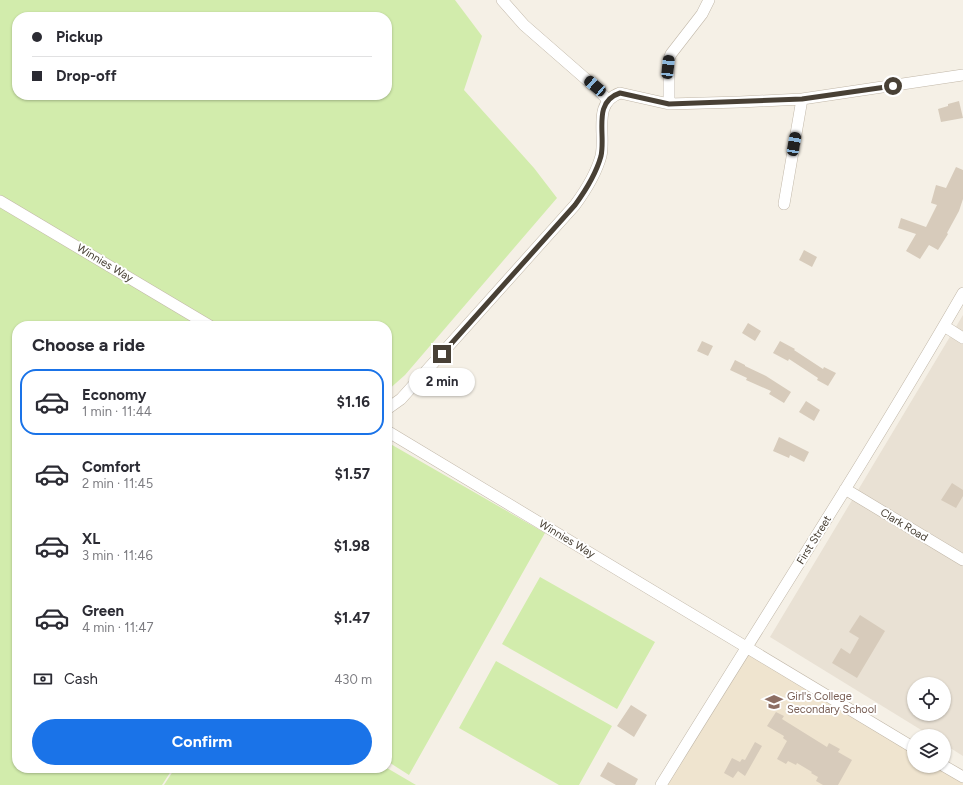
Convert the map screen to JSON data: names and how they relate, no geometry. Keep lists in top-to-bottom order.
{
  "streets": {
    "street": ["Winnies Way", "Clark Road", "First Street"]
  },
  "crossings": [
    ["Winnies Way", "First Street"],
    ["Clark Road", "First Street"]
  ],
  "places": {
    "school or university": ["Girl's College Secondary School"]
  },
  "page": {
    "banner": ["Pickup", "Drop-off"],
    "heading": "Choose a ride",
    "bubble": "2 min",
    "list": [
      {
        "name": "Economy",
        "note": "1 min · 11:44",
        "value": "$1.16"
      },
      {
        "name": "Comfort",
        "note": "2 min · 11:45",
        "value": "$1.57"
      },
      {
        "name": "XL",
        "note": "3 min · 11:46",
        "value": "$1.98"
      },
      {
        "name": "Green",
        "note": "4 min · 11:47",
        "value": "$1.47"
      }
    ],
    "pay": ["Cash", "430 m"],
    "buttons": "Confirm"
  }
}
